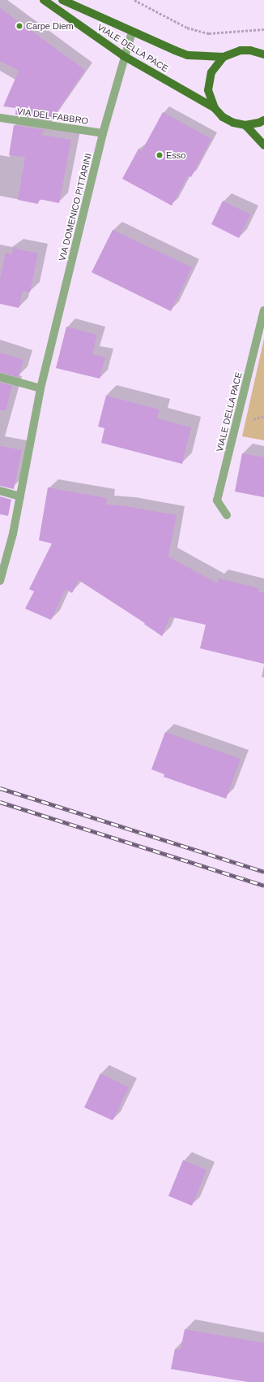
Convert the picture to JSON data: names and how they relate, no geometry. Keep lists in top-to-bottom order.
{
  "streets": {
    "main road": ["VIALE DELLA PACE"],
    "street": ["VIA DEL FABBRO", "VIA DOMENICO PITTARINI"]
  },
  "crossings": [
    ["VIALE DELLA PACE", "VIA DOMENICO PITTARINI"],
    ["VIA DEL FABBRO", "VIA DOMENICO PITTARINI"]
  ],
  "places": ["Carpe Diem", "Esso"]
}
